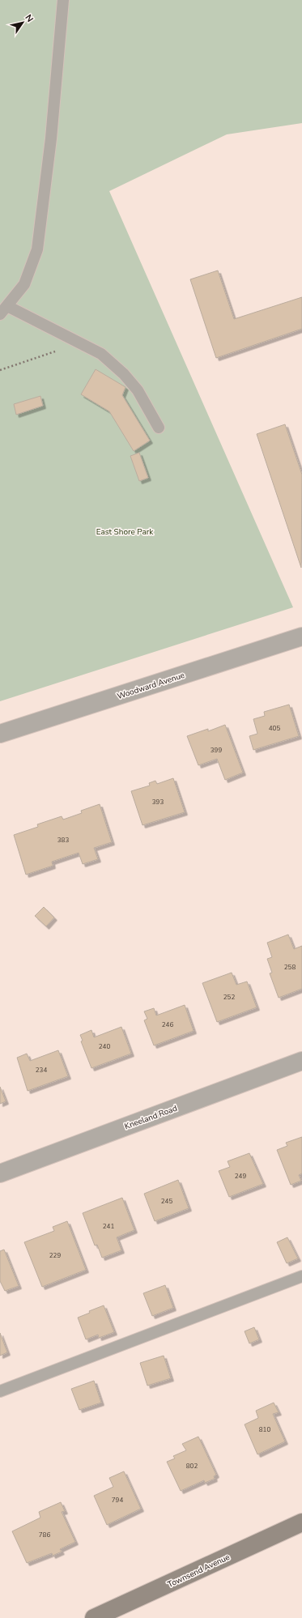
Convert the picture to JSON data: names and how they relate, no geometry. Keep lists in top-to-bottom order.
{
  "streets": {
    "main road": ["Townsend Avenue"],
    "street": ["Woodward Avenue", "Kneeland Road"]
  },
  "parks": ["East Shore Park"],
  "house_numbers": [
    "405",
    "399",
    "393",
    "383",
    "258",
    "252",
    "246",
    "240",
    "234",
    "249",
    "245",
    "241",
    "229",
    "810",
    "802",
    "794",
    "786"
  ],
  "north": "top right"
}
